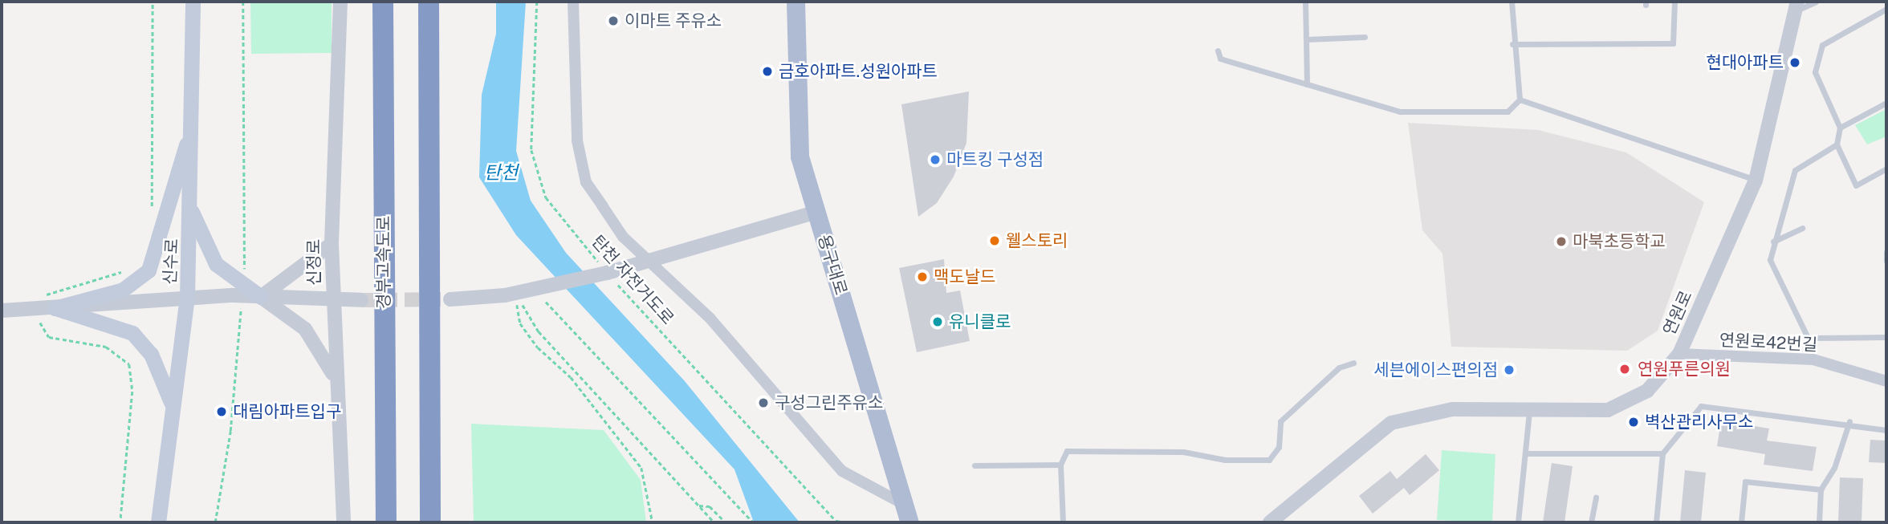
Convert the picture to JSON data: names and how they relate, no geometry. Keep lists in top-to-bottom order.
{
  "streets": {
    "highway": ["경부고속도로"],
    "main road": ["신수로", "용구대로"],
    "street": ["신정로", "연원로", "연원로42번길"],
    "path": ["탄천 자전거도로"]
  },
  "crossings": [
    ["연원로", "연원로42번길"]
  ],
  "water": ["탄천"],
  "places": [
    "이마트 주유소",
    "현대아파트",
    "금호아파트.성원아파트",
    "마트킹 구성점",
    "웰스토리",
    "마북초등학교",
    "맥도날드",
    "유니클로",
    "연원푸른의원",
    "세븐에이스편의점",
    "구성그린주유소",
    "대림아파트입구",
    "벽산관리사무소"
  ]
}
